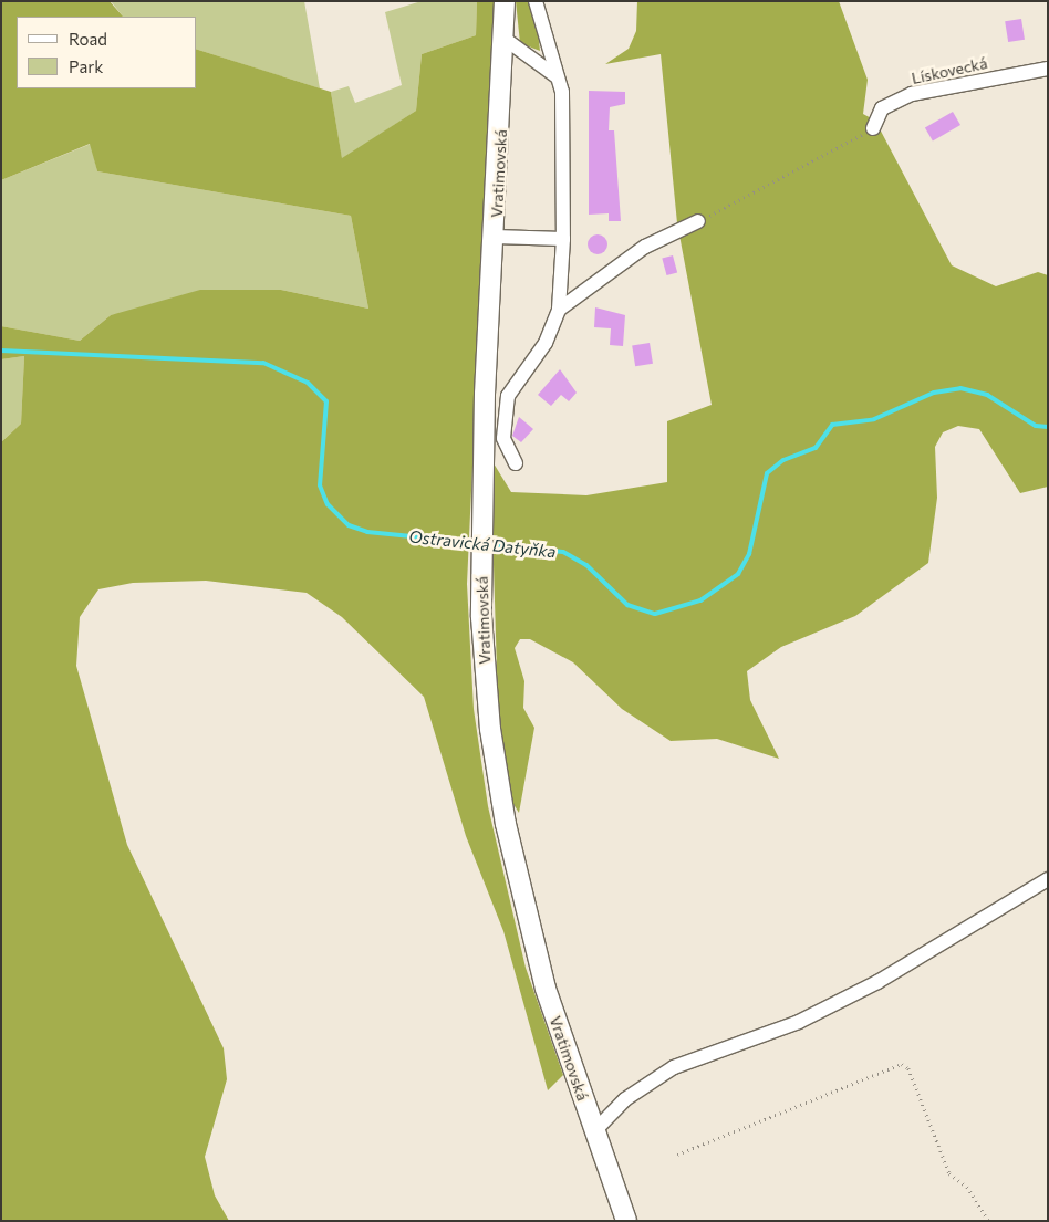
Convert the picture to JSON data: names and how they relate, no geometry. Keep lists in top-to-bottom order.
{
  "streets": {
    "main road": ["Vratimovská"],
    "street": ["Lískovecká"]
  },
  "water": ["Ostravická Datyňka"],
  "legend": ["Road", "Park"]
}
